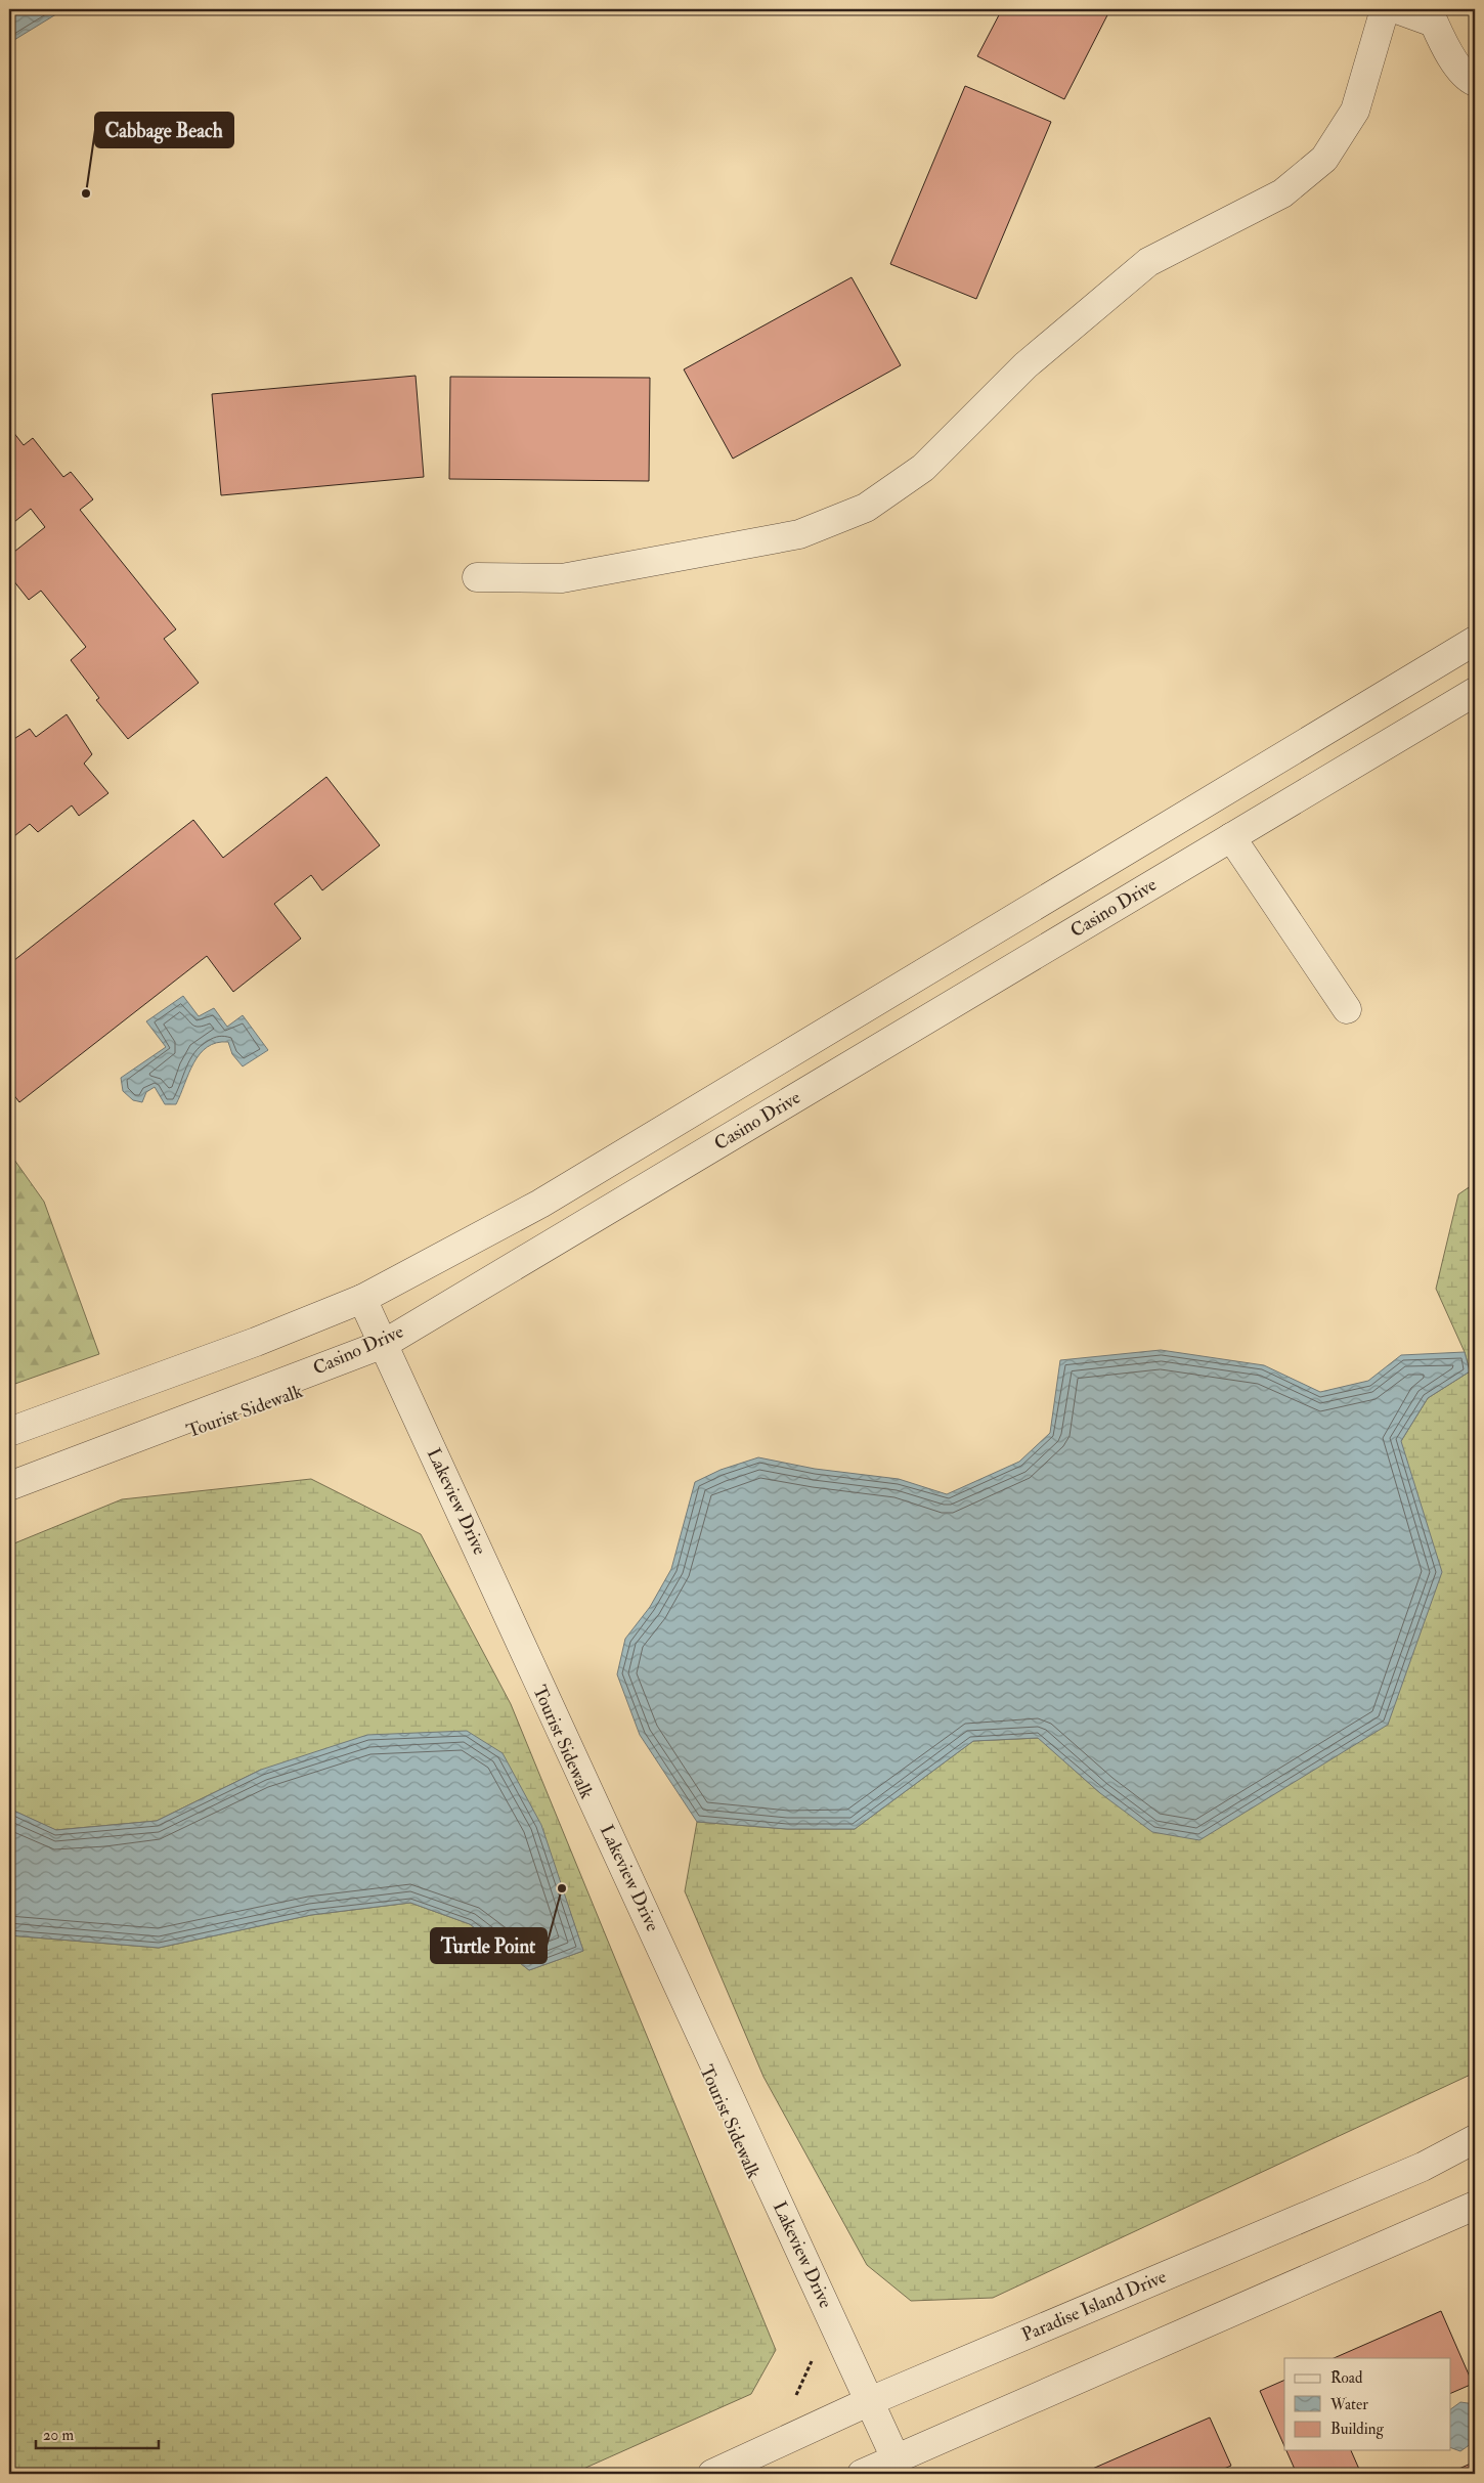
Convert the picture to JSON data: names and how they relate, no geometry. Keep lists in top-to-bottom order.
{
  "streets": {
    "street": ["Casino Drive", "Lakeview Drive", "Paradise Island Drive"]
  },
  "crossings": [
    ["Casino Drive", "Lakeview Drive"],
    ["Lakeview Drive", "Paradise Island Drive"]
  ],
  "places": ["Cabbage Beach", "Turtle Point"],
  "legend": ["Road", "Water", "Building"],
  "scale_bar": "20 m"
}
